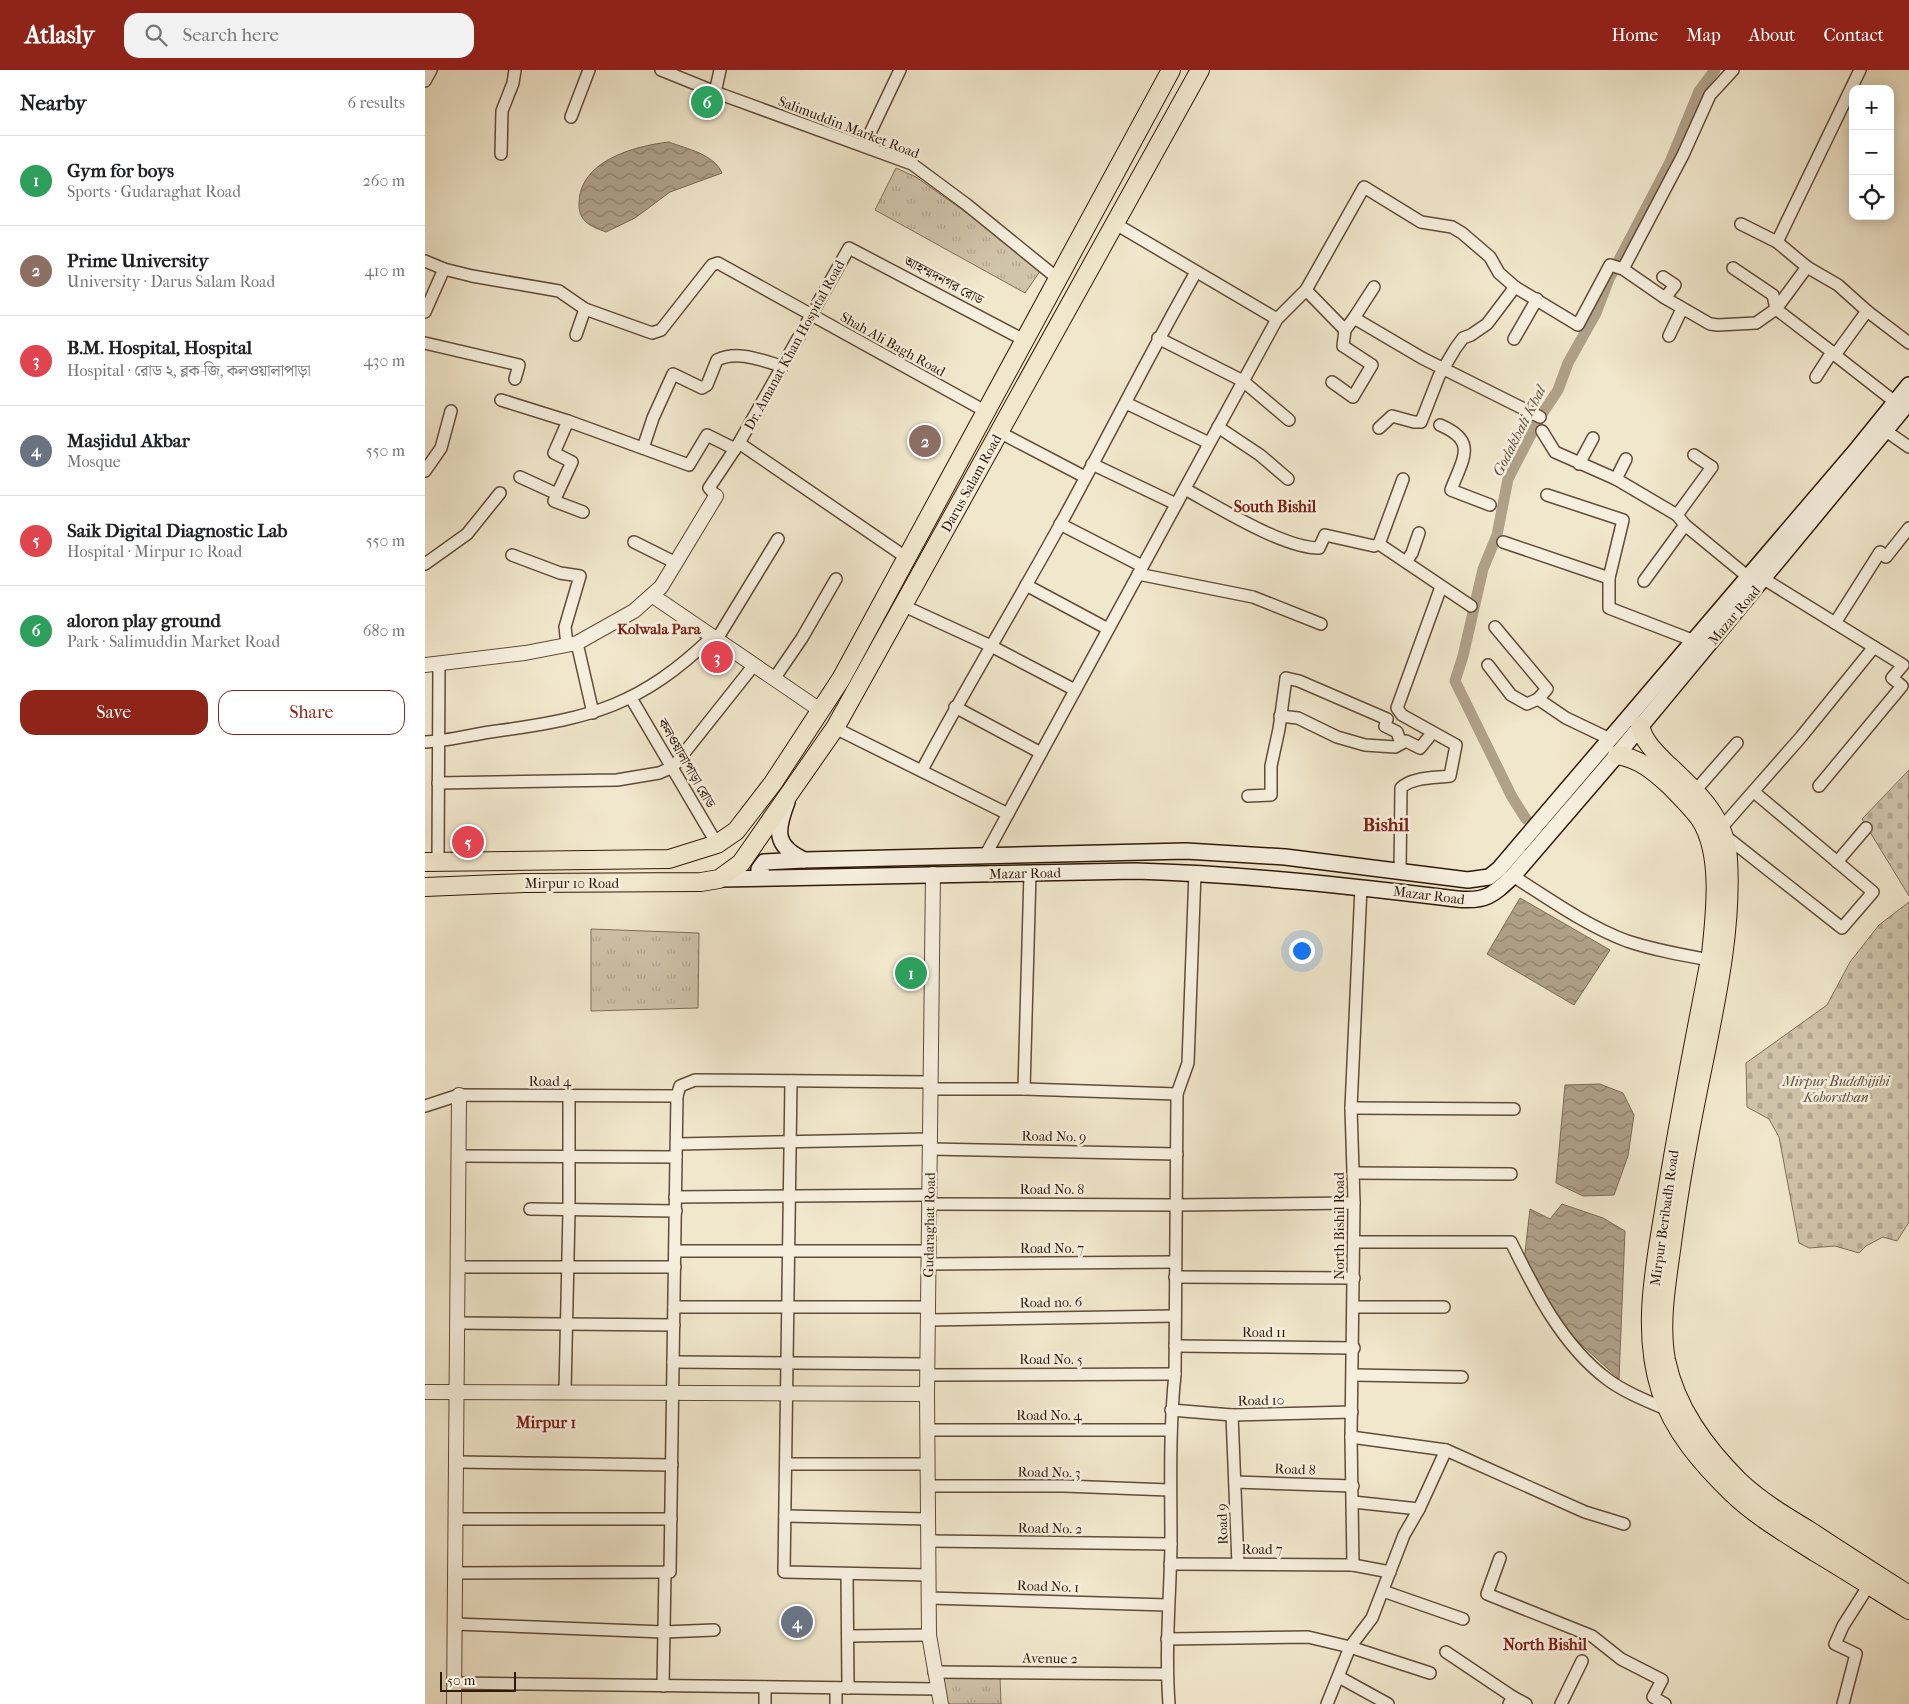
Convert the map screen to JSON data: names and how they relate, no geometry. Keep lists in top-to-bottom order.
{
  "streets": {
    "main road": [
      "Darus Salam Road",
      "Mazar Road",
      "Mirpur 10 Road",
      "Mirpur Beribadh Road"
    ],
    "street": [
      "Salimuddin Market Road",
      "আহম্মদনগর রোড",
      "Shah Ali Bagh Road",
      "Dr. Amanat Khan Hospital Road",
      "কলওয়ালাপাড়া রোড",
      "Road 4",
      "Road No. 9",
      "Road No. 8",
      "Gudaraghat Road",
      "North Bishil Road",
      "Road No. 7",
      "Road no. 6",
      "Road 11",
      "Road No. 5",
      "Road 10",
      "Road No. 4",
      "Road 8",
      "Road No. 3",
      "Road 9",
      "Road No. 2",
      "Road 7",
      "Road No. 1",
      "Avenue 2"
    ]
  },
  "crossings": [
    ["Salimuddin Market Road", "Darus Salam Road"],
    ["আহম্মদনগর রোড", "Dr. Amanat Khan Hospital Road"],
    ["আহম্মদনগর রোড", "Darus Salam Road"],
    ["Shah Ali Bagh Road", "Dr. Amanat Khan Hospital Road"],
    ["Shah Ali Bagh Road", "Darus Salam Road"],
    ["Darus Salam Road", "Mazar Road"],
    ["Darus Salam Road", "কলওয়ালাপাড়া রোড"],
    ["Darus Salam Road", "Mirpur 10 Road"],
    ["Mazar Road", "Mirpur 10 Road"],
    ["Mazar Road", "Mirpur Beribadh Road"],
    ["Mazar Road", "Gudaraghat Road"],
    ["Mazar Road", "North Bishil Road"],
    ["কলওয়ালাপাড়া রোড", "Mirpur 10 Road"],
    ["Road No. 9", "Gudaraghat Road"],
    ["Road No. 8", "Gudaraghat Road"],
    ["Road No. 8", "North Bishil Road"],
    ["Gudaraghat Road", "Road No. 7"],
    ["Gudaraghat Road", "Road no. 6"],
    ["Gudaraghat Road", "Road No. 5"],
    ["Gudaraghat Road", "Road No. 4"],
    ["Gudaraghat Road", "Road No. 3"],
    ["Gudaraghat Road", "Road No. 2"],
    ["Gudaraghat Road", "Road No. 1"],
    ["Gudaraghat Road", "Avenue 2"],
    ["North Bishil Road", "Road 11"],
    ["North Bishil Road", "Road 10"],
    ["North Bishil Road", "Road 8"],
    ["North Bishil Road", "Road 7"],
    ["Road 10", "Road 9"],
    ["Road 8", "Road 9"],
    ["Road 9", "Road 7"]
  ],
  "districts": [
    "South Bishil",
    "Kolwala Para",
    "Bishil",
    "Mirpur 1",
    "North Bishil"
  ],
  "water": ["Godakhali Khal"],
  "parks": ["Mirpur Buddhijibi Koborsthan"],
  "scale_bar": "50 m",
  "page": {
    "header": "Atlasly",
    "search": "Search here",
    "nav": [
      "Home",
      "Map",
      "About",
      "Contact"
    ],
    "heading": ["Nearby", "6 results"],
    "pins": [
      "6",
      "2",
      "3",
      "5",
      "1",
      "4"
    ],
    "map_buttons": ["+", "−"],
    "list": [
      {
        "mark": "1",
        "name": "Gym for boys",
        "note": "Sports · Gudaraghat Road",
        "value": "260 m"
      },
      {
        "mark": "2",
        "name": "Prime University",
        "note": "University · Darus Salam Road",
        "value": "410 m"
      },
      {
        "mark": "3",
        "name": "B.M. Hospital, Hospital",
        "note": "Hospital · রোড ২, ব্লক-জি, কলওয়ালাপাড়া",
        "value": "430 m"
      },
      {
        "mark": "4",
        "name": "Masjidul Akbar",
        "note": "Mosque",
        "value": "550 m"
      },
      {
        "mark": "5",
        "name": "Saik Digital Diagnostic Lab",
        "note": "Hospital · Mirpur 10 Road",
        "value": "550 m"
      },
      {
        "mark": "6",
        "name": "aloron play ground",
        "note": "Park · Salimuddin Market Road",
        "value": "680 m"
      }
    ],
    "buttons": ["Save", "Share"],
    "scale": "50 m"
  }
}
